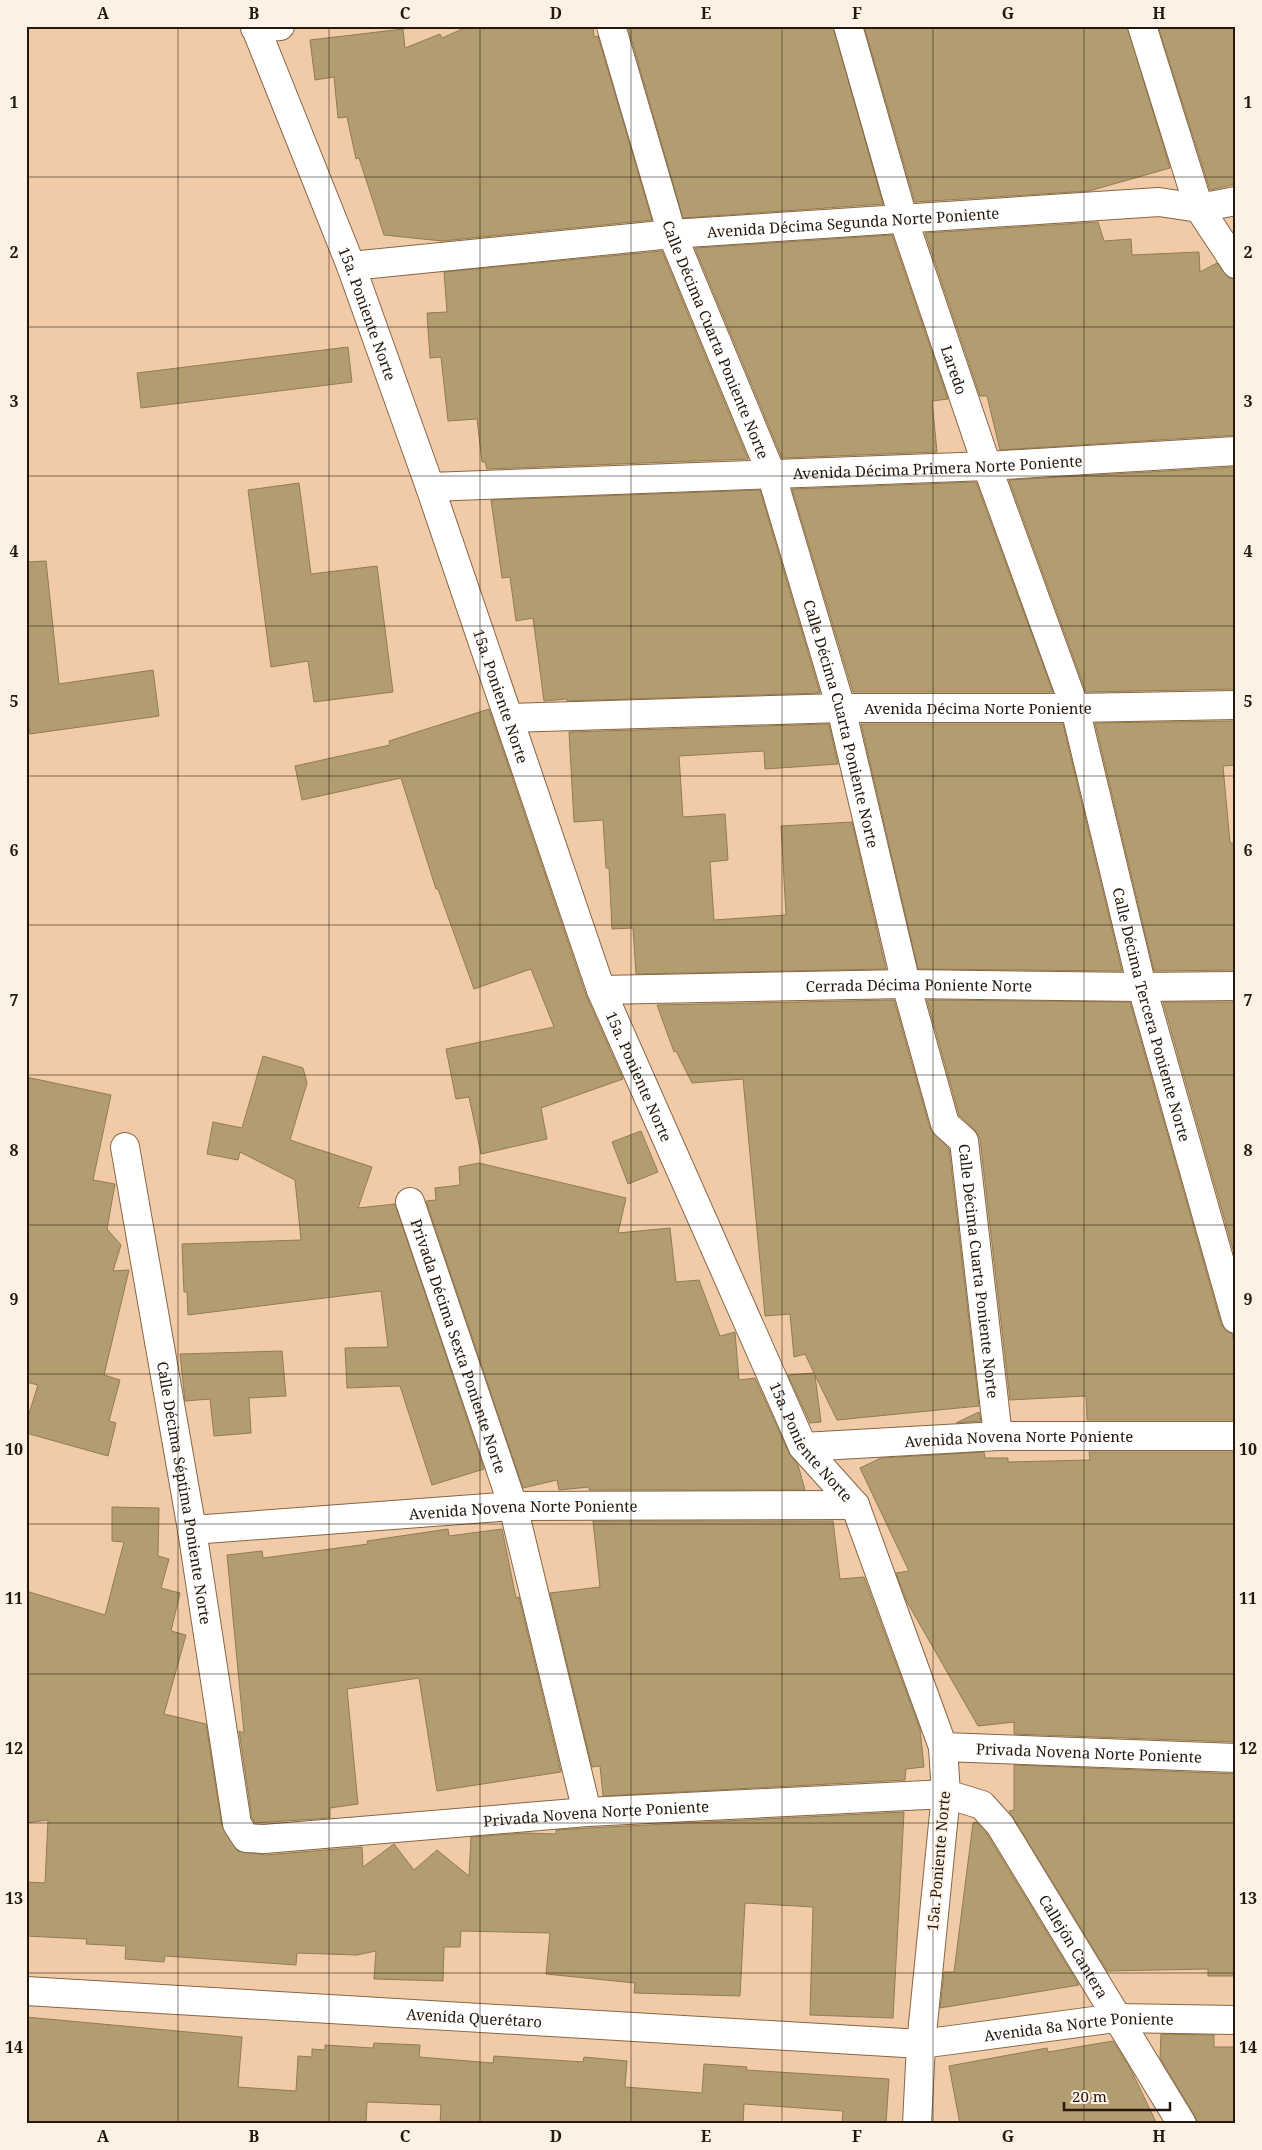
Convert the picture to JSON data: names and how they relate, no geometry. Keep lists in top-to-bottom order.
{
  "streets": {
    "street": [
      "Avenida Décima Segunda Norte Poniente",
      "15a. Poniente Norte",
      "Calle Décima Cuarta Poniente Norte",
      "Laredo",
      "Avenida Décima Primera Norte Poniente",
      "Avenida Décima Norte Poniente",
      "Cerrada Décima Poniente Norte",
      "Calle Décima Tercera Poniente Norte",
      "Privada Décima Sexta Poniente Norte",
      "Avenida Novena Norte Poniente",
      "Calle Décima Séptima Poniente Norte",
      "Privada Novena Norte Poniente",
      "Callejón Cantera",
      "Avenida Querétaro",
      "Avenida 8a Norte Poniente"
    ]
  },
  "crossings": [
    ["Avenida Décima Segunda Norte Poniente", "15a. Poniente Norte"],
    ["Avenida Décima Segunda Norte Poniente", "Calle Décima Cuarta Poniente Norte"],
    ["Avenida Décima Segunda Norte Poniente", "Laredo"],
    ["15a. Poniente Norte", "Avenida Décima Primera Norte Poniente"],
    ["15a. Poniente Norte", "Avenida Décima Norte Poniente"],
    ["15a. Poniente Norte", "Cerrada Décima Poniente Norte"],
    ["15a. Poniente Norte", "Avenida Novena Norte Poniente"],
    ["15a. Poniente Norte", "Privada Novena Norte Poniente"],
    ["15a. Poniente Norte", "Callejón Cantera"],
    ["15a. Poniente Norte", "Avenida Querétaro"],
    ["15a. Poniente Norte", "Avenida 8a Norte Poniente"],
    ["Calle Décima Cuarta Poniente Norte", "Avenida Décima Primera Norte Poniente"],
    ["Calle Décima Cuarta Poniente Norte", "Avenida Décima Norte Poniente"],
    ["Calle Décima Cuarta Poniente Norte", "Cerrada Décima Poniente Norte"],
    ["Calle Décima Cuarta Poniente Norte", "Avenida Novena Norte Poniente"],
    ["Laredo", "Avenida Décima Primera Norte Poniente"],
    ["Laredo", "Avenida Décima Norte Poniente"],
    ["Laredo", "Calle Décima Tercera Poniente Norte"],
    ["Avenida Décima Norte Poniente", "Calle Décima Tercera Poniente Norte"],
    ["Cerrada Décima Poniente Norte", "Calle Décima Tercera Poniente Norte"],
    ["Privada Décima Sexta Poniente Norte", "Avenida Novena Norte Poniente"],
    ["Privada Décima Sexta Poniente Norte", "Privada Novena Norte Poniente"],
    ["Avenida Novena Norte Poniente", "Calle Décima Séptima Poniente Norte"],
    ["Calle Décima Séptima Poniente Norte", "Privada Novena Norte Poniente"],
    ["Privada Novena Norte Poniente", "Callejón Cantera"],
    ["Callejón Cantera", "Avenida 8a Norte Poniente"],
    ["Avenida Querétaro", "Avenida 8a Norte Poniente"]
  ],
  "scale_bar": "20 m",
  "grid": {
    "columns": [
      "A",
      "B",
      "C",
      "D",
      "E",
      "F",
      "G",
      "H"
    ],
    "rows": [
      "1",
      "2",
      "3",
      "4",
      "5",
      "6",
      "7",
      "8",
      "9",
      "10",
      "11",
      "12",
      "13",
      "14"
    ]
  }
}
